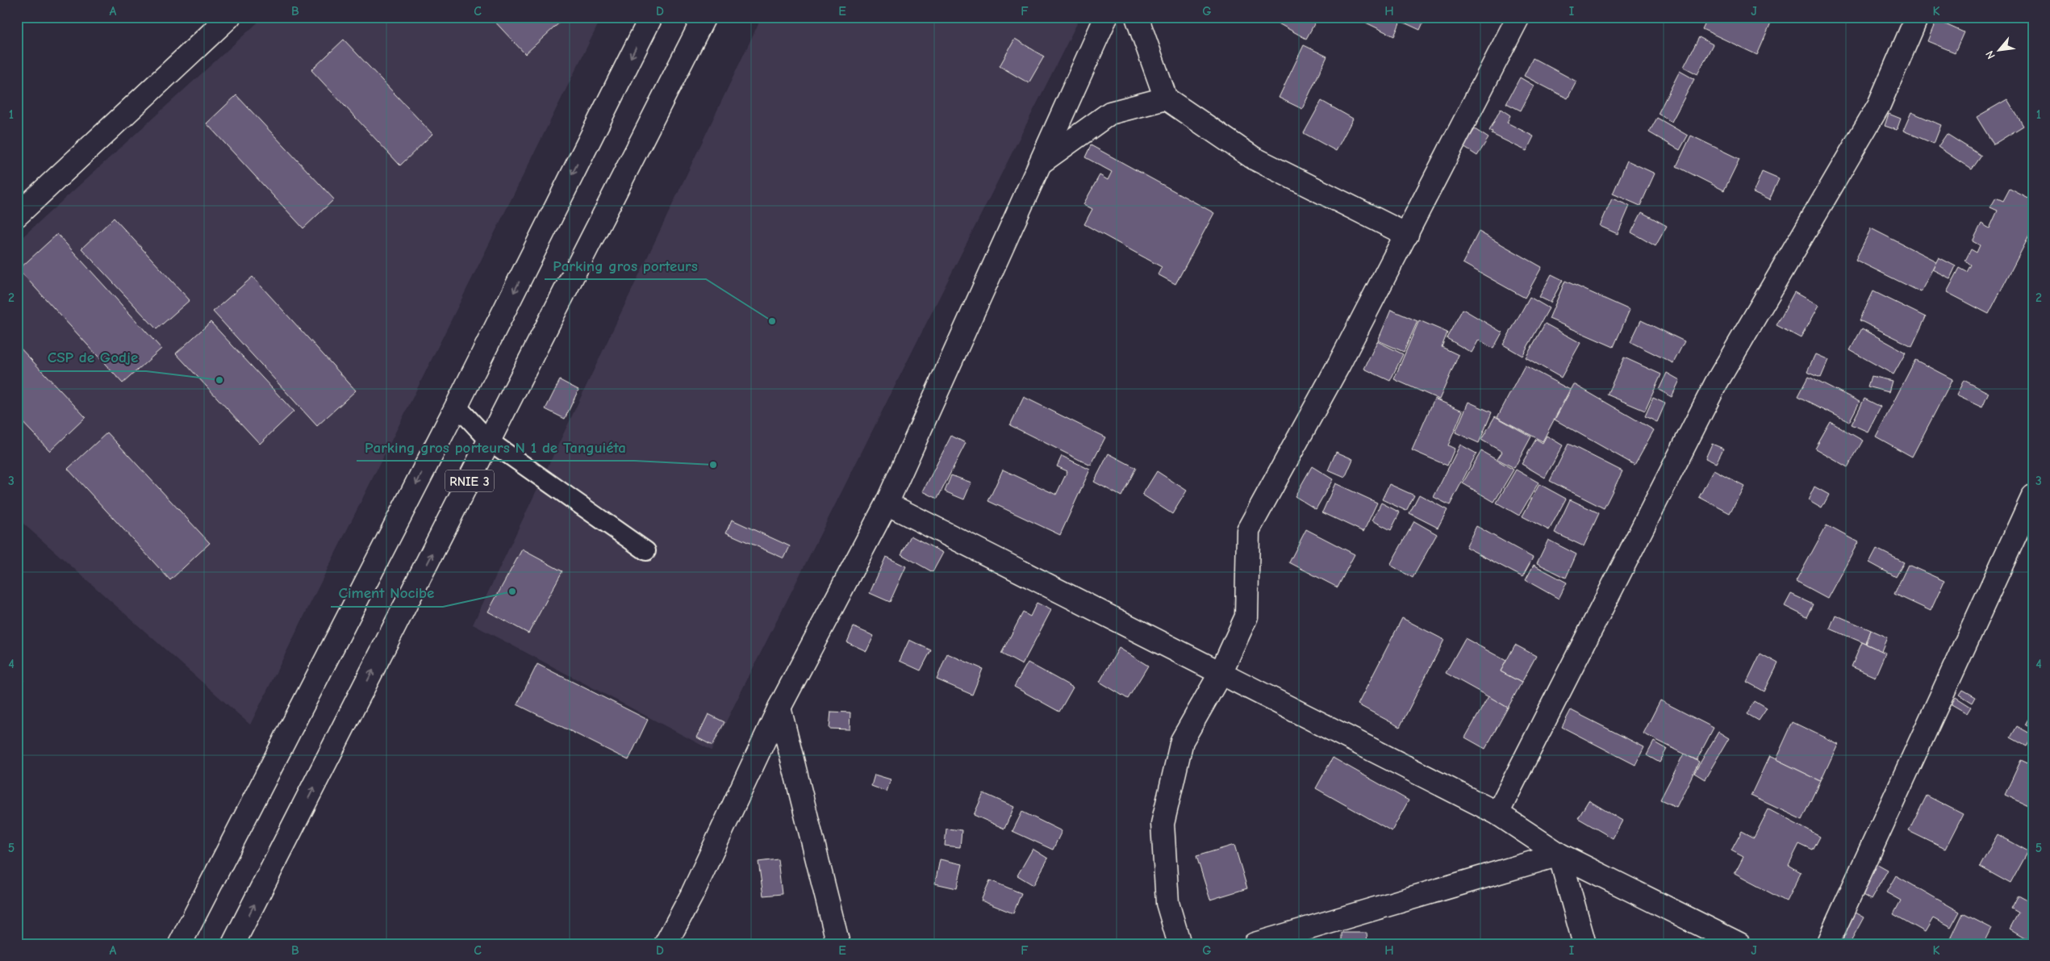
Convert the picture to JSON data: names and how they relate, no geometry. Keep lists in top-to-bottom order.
{
  "streets": {
    "main road": ["RNIE 3"]
  },
  "places": [
    "Parking gros porteurs",
    "CSP de Godje",
    "Parking gros porteurs N 1 de Tanguiéta",
    "Ciment Nocibe"
  ],
  "north": "bottom left",
  "grid": {
    "columns": [
      "A",
      "B",
      "C",
      "D",
      "E",
      "F",
      "G",
      "H",
      "I",
      "J",
      "K"
    ],
    "rows": [
      "1",
      "2",
      "3",
      "4",
      "5"
    ]
  }
}
